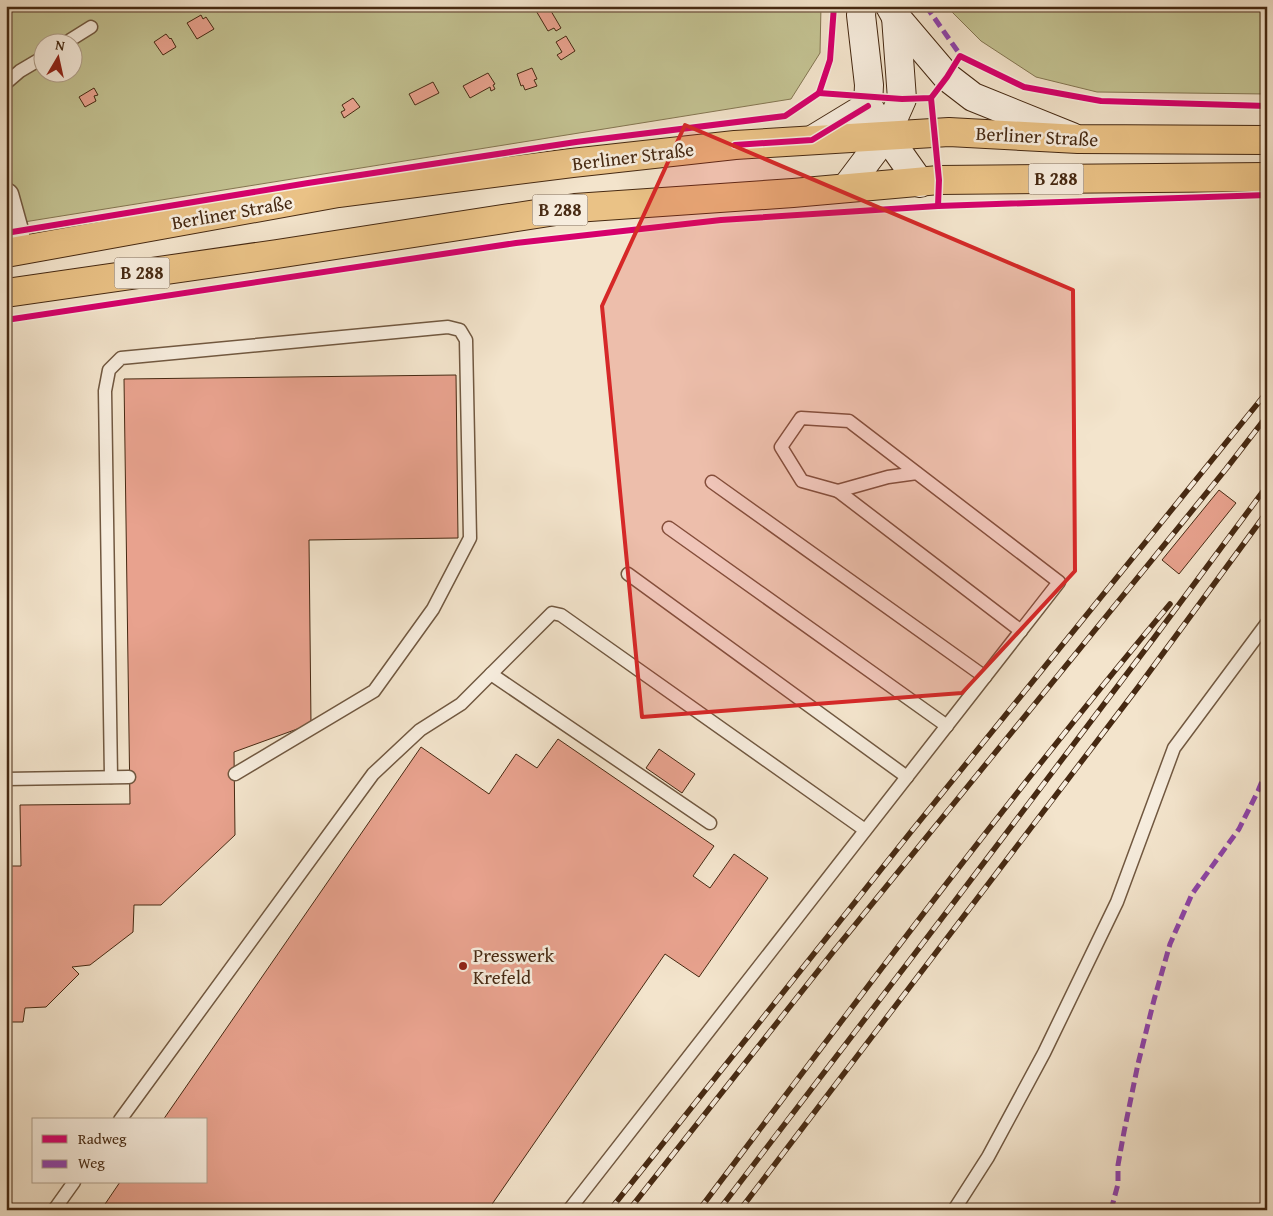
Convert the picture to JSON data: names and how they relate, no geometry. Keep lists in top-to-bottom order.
{
  "streets": {
    "main road": ["Berliner Straße", "B 288"]
  },
  "places": ["Presswerk Krefeld"],
  "legend": ["Radweg", "Weg"],
  "north": "top"
}
